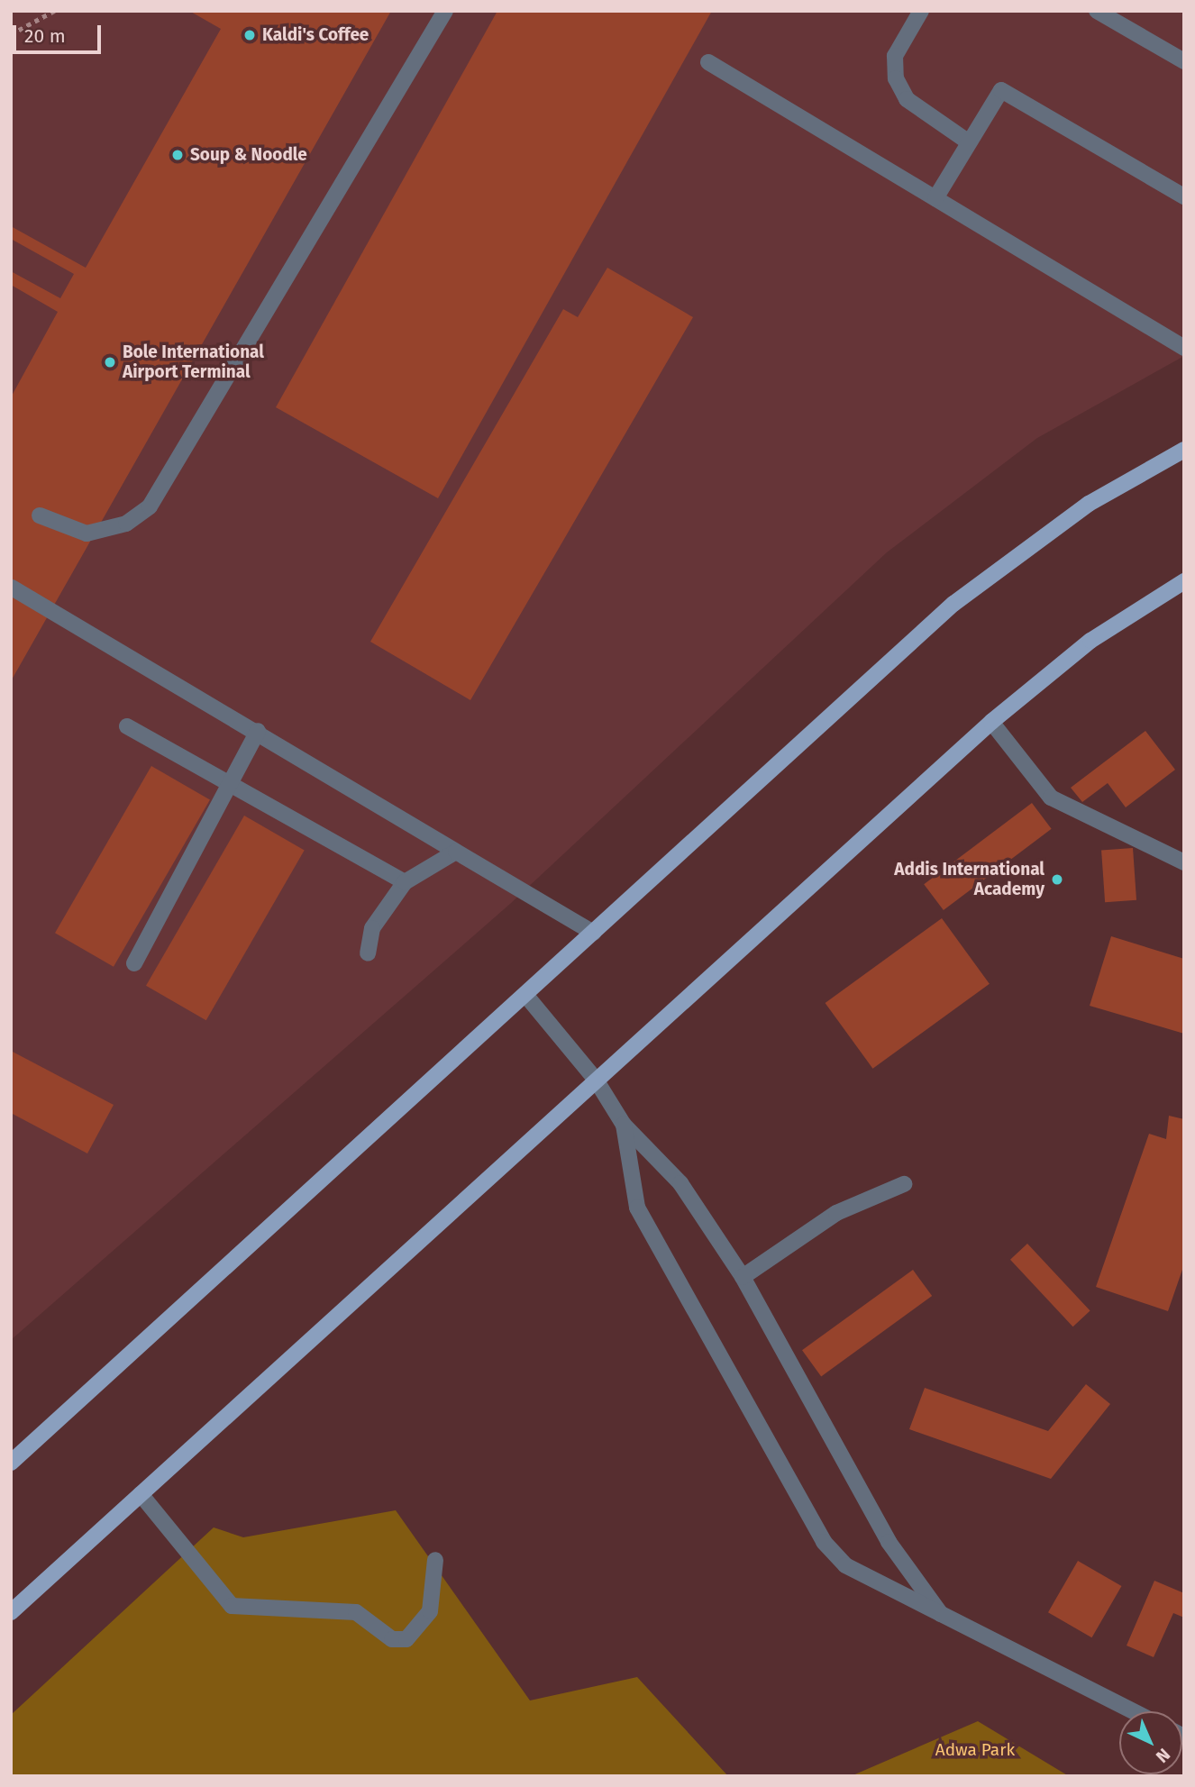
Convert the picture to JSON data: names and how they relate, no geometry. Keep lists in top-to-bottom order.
{
  "parks": ["Adwa Park"],
  "places": [
    "Kaldi's Coffee",
    "Soup & Noodle",
    "Bole International Airport Terminal",
    "Addis International Academy"
  ],
  "scale_bar": "20 m",
  "north": "bottom right"
}
